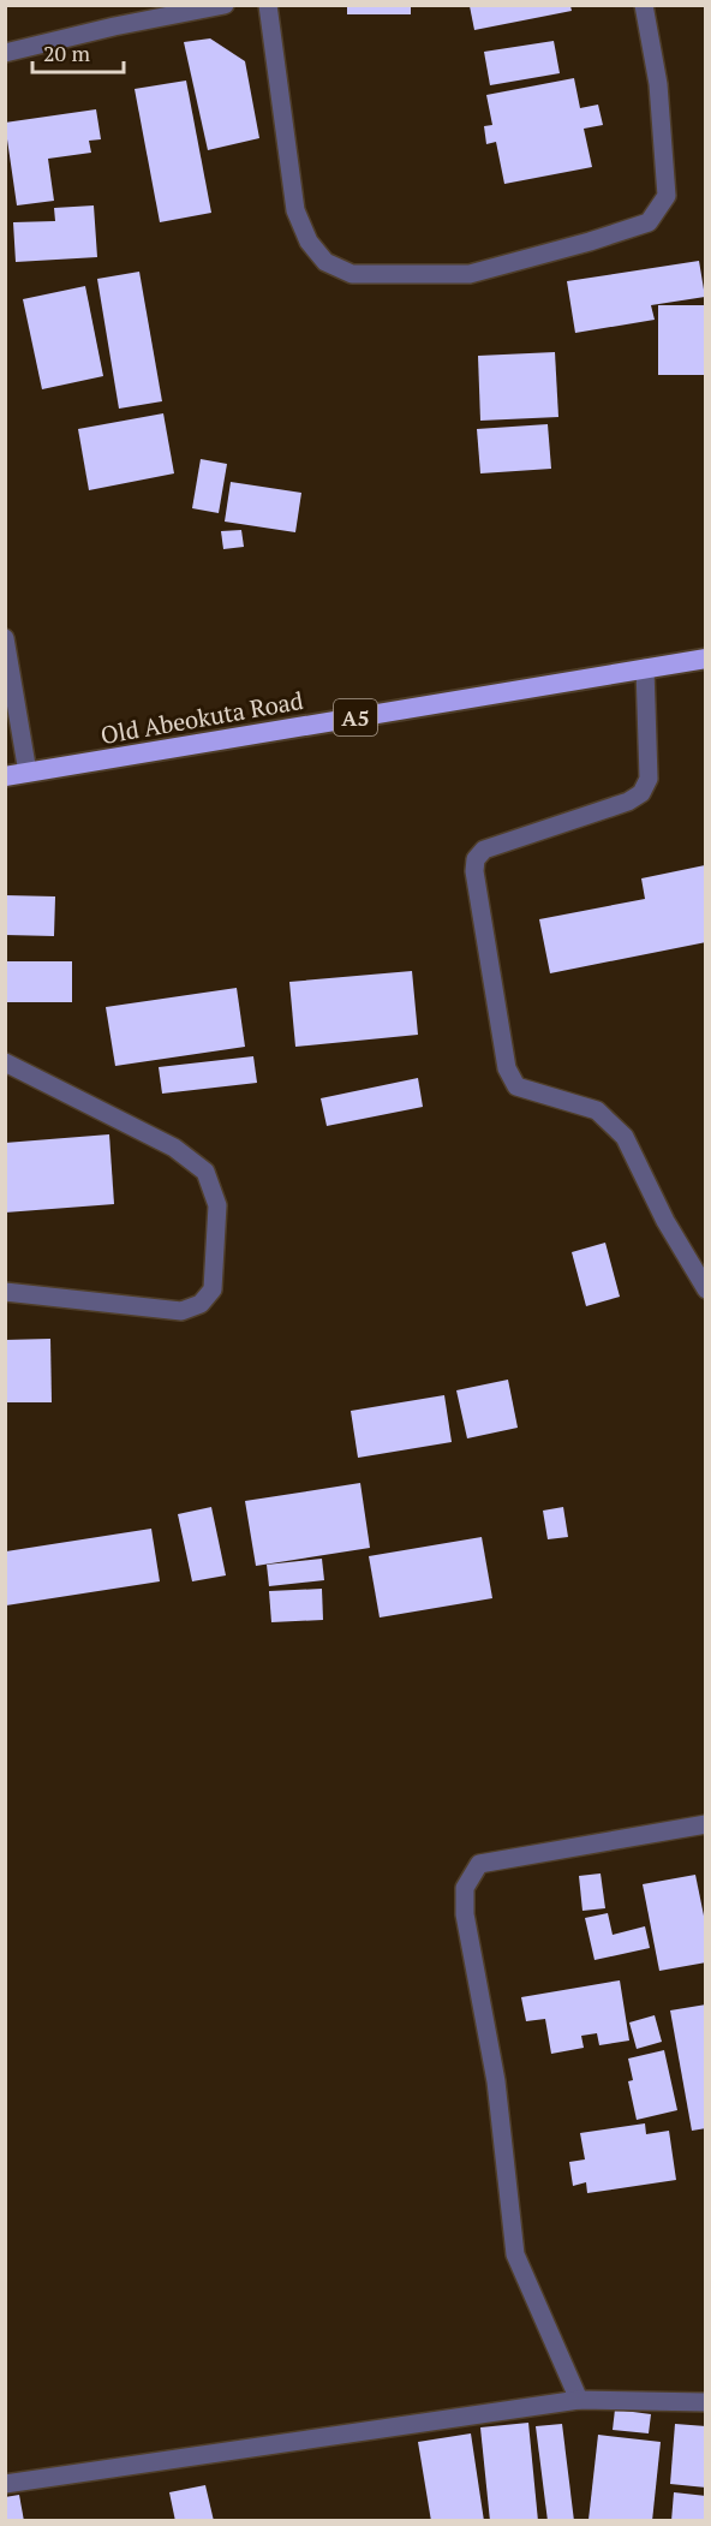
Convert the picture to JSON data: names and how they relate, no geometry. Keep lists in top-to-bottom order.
{
  "streets": {
    "highway": ["Old Abeokuta Road", "A5"]
  },
  "scale_bar": "20 m"
}
